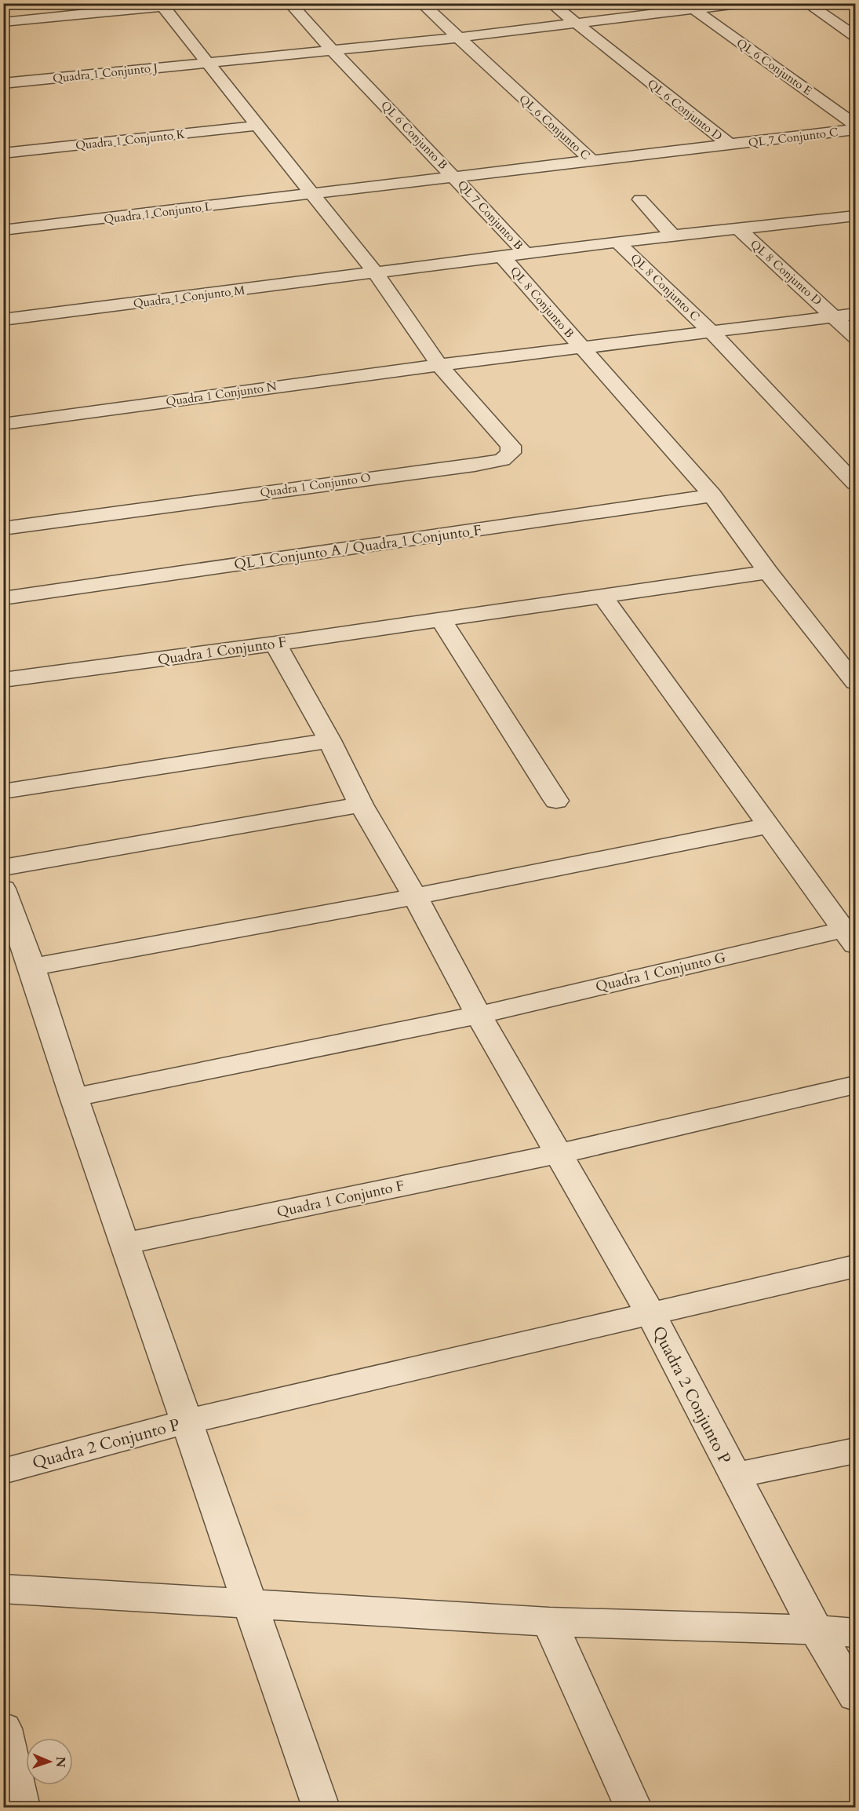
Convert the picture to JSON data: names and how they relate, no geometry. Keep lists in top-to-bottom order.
{
  "streets": {
    "street": [
      "QL 6 Conjunto E",
      "Quadra 1 Conjunto J",
      "QL 6 Conjunto D",
      "QL 6 Conjunto C",
      "QL 6 Conjunto B",
      "QL 7 Conjunto C",
      "Quadra 1 Conjunto K",
      "Quadra 1 Conjunto L",
      "QL 7 Conjunto B",
      "QL 8 Conjunto D",
      "QL 8 Conjunto C",
      "Quadra 1 Conjunto M",
      "QL 8 Conjunto B",
      "Quadra 1 Conjunto N",
      "Quadra 1 Conjunto O",
      "QL 1 Conjunto A / Quadra 1 Conjunto F",
      "Quadra 1 Conjunto F",
      "Quadra 1 Conjunto G",
      "Quadra 2 Conjunto P"
    ]
  },
  "crossings": [
    ["QL 6 Conjunto E", "Quadra 1 Conjunto J"],
    ["Quadra 1 Conjunto J", "QL 6 Conjunto D"],
    ["Quadra 1 Conjunto J", "QL 6 Conjunto C"],
    ["Quadra 1 Conjunto J", "QL 6 Conjunto B"],
    ["QL 6 Conjunto D", "QL 6 Conjunto C"],
    ["QL 6 Conjunto D", "QL 7 Conjunto C"],
    ["QL 6 Conjunto C", "QL 6 Conjunto B"],
    ["QL 6 Conjunto C", "QL 7 Conjunto B"],
    ["QL 6 Conjunto B", "Quadra 1 Conjunto L"],
    ["QL 6 Conjunto B", "QL 7 Conjunto B"],
    ["QL 7 Conjunto B", "Quadra 1 Conjunto M"],
    ["QL 8 Conjunto D", "Quadra 1 Conjunto N"],
    ["QL 8 Conjunto C", "Quadra 1 Conjunto N"],
    ["Quadra 1 Conjunto M", "QL 8 Conjunto B"],
    ["QL 8 Conjunto B", "Quadra 1 Conjunto N"],
    ["QL 8 Conjunto B", "QL 1 Conjunto A / Quadra 1 Conjunto F"],
    ["QL 8 Conjunto B", "Quadra 1 Conjunto F"],
    ["Quadra 1 Conjunto N", "Quadra 1 Conjunto O"],
    ["Quadra 1 Conjunto F", "Quadra 2 Conjunto P"],
    ["Quadra 1 Conjunto G", "Quadra 2 Conjunto P"]
  ],
  "north": "right"
}
